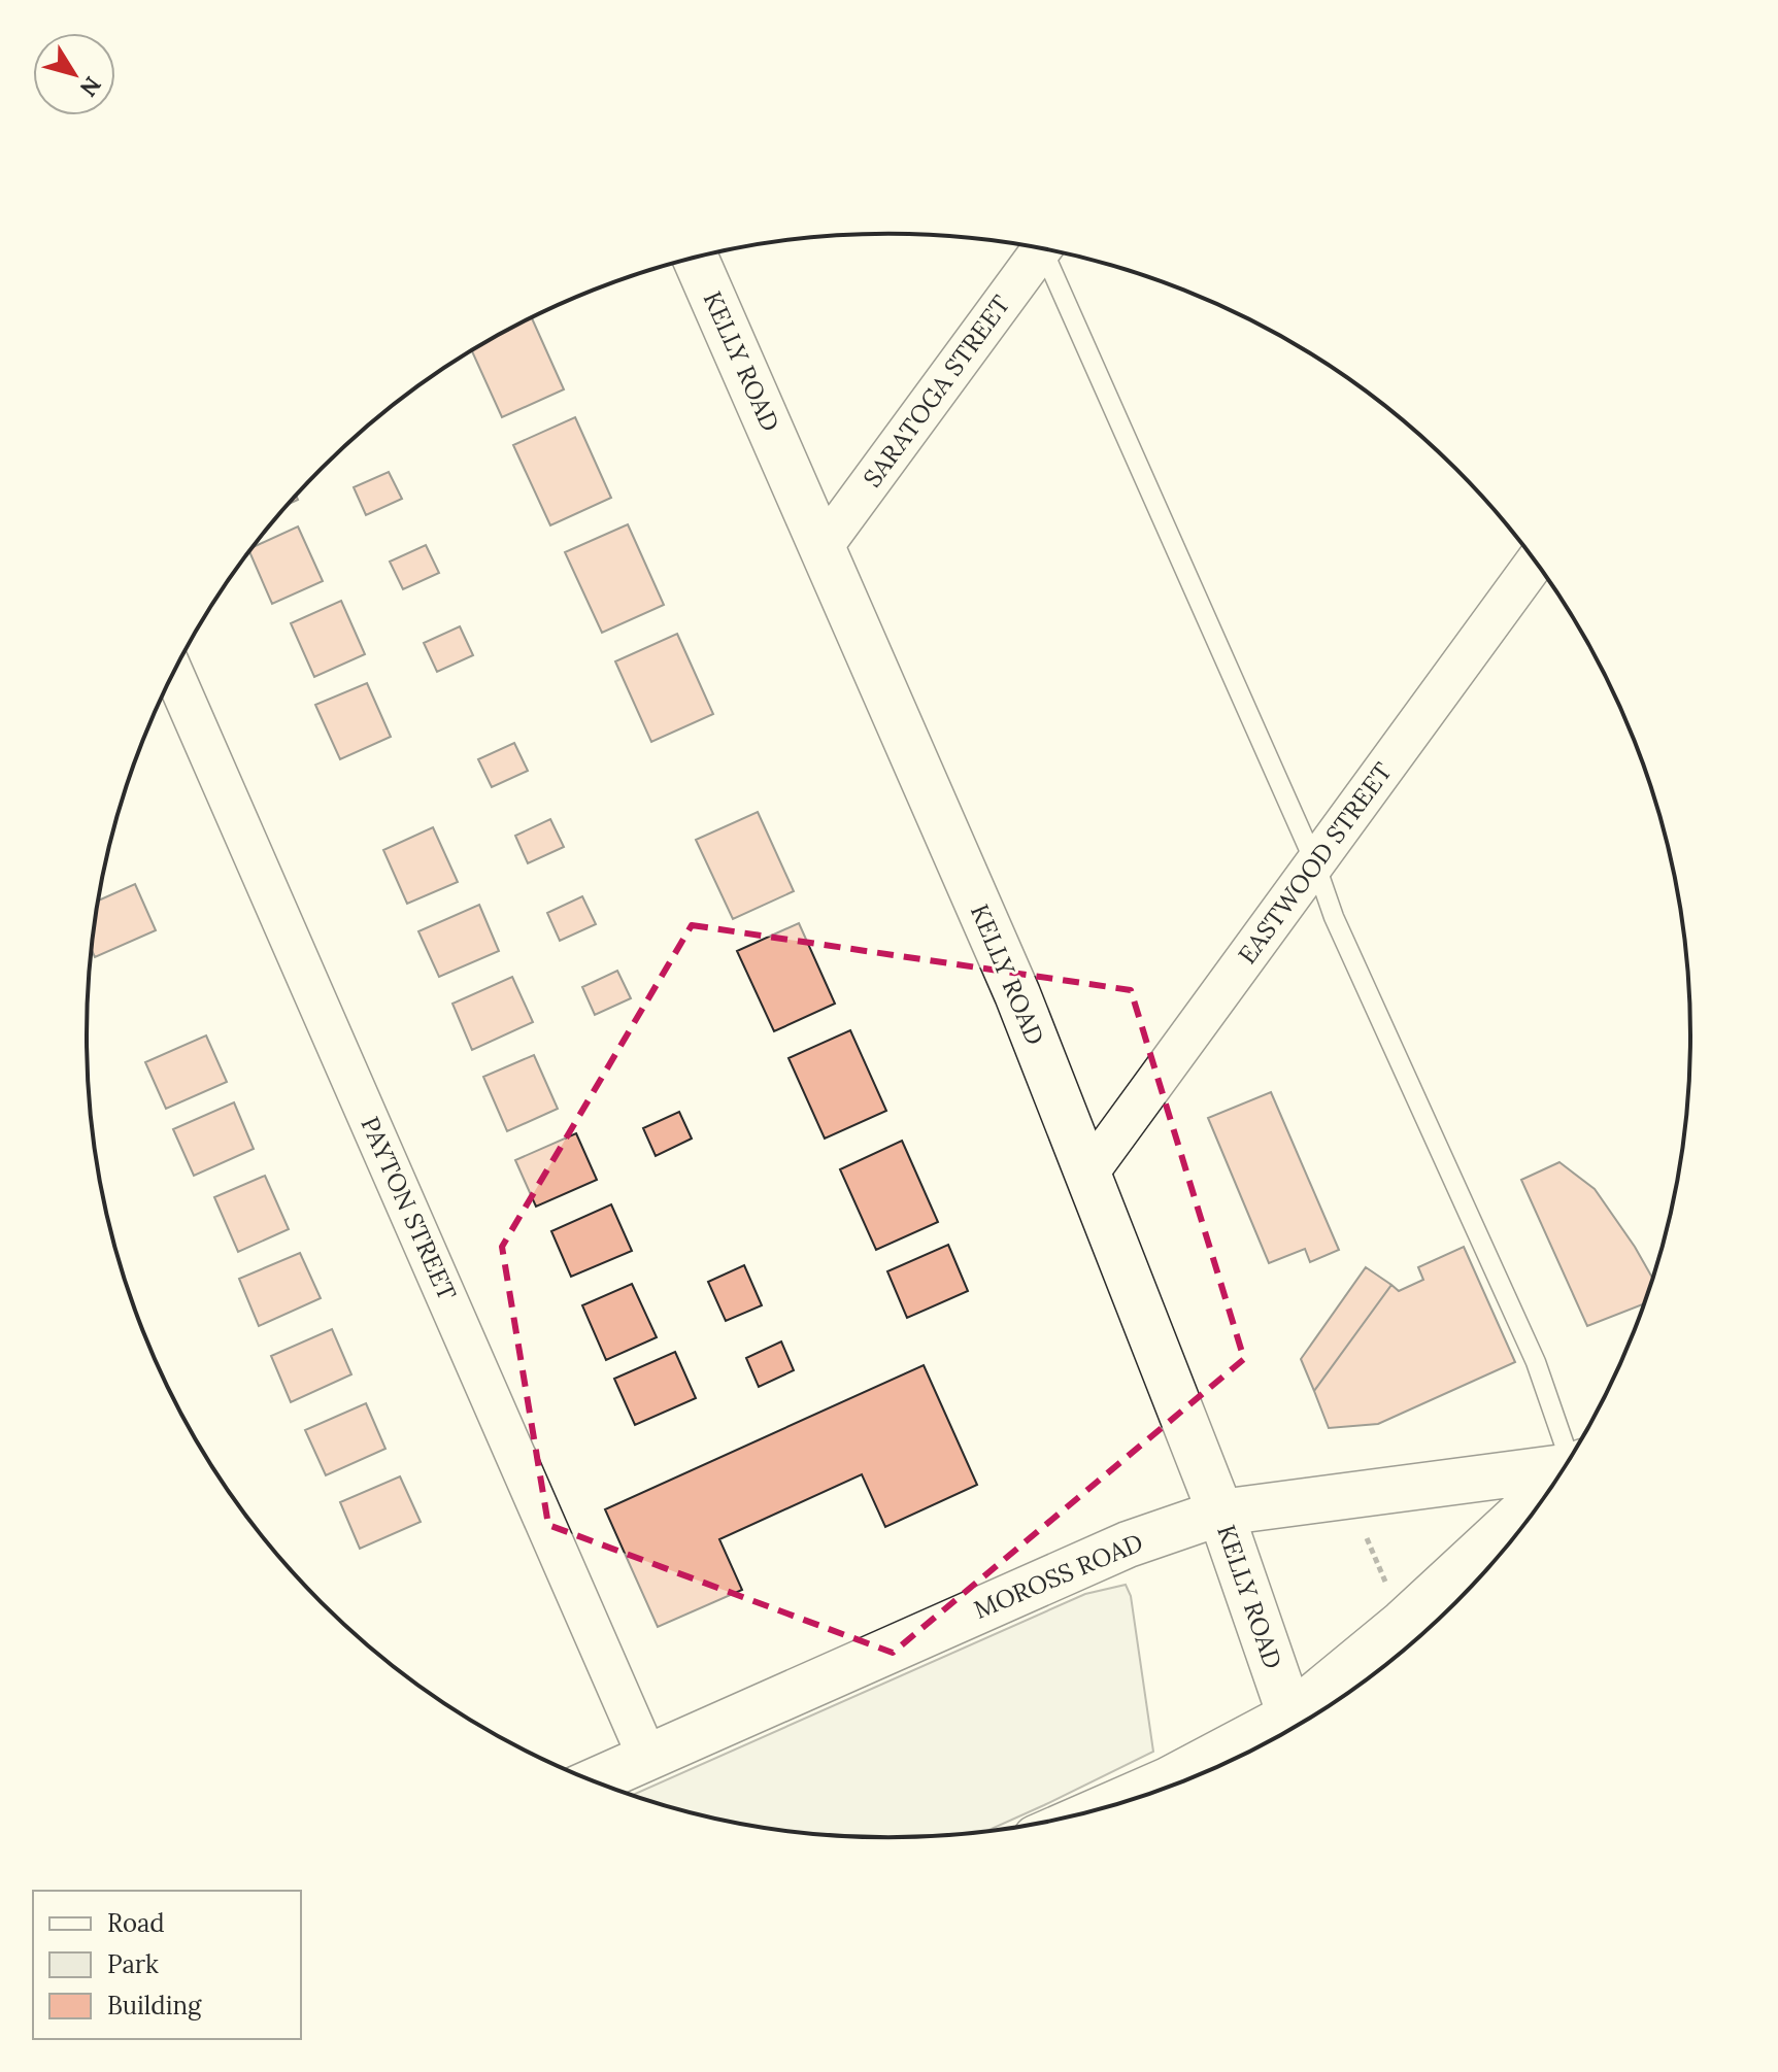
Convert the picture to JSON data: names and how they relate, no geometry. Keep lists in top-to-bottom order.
{
  "streets": {
    "main road": ["KELLY ROAD", "MOROSS ROAD"],
    "street": ["SARATOGA STREET", "EASTWOOD STREET", "PAYTON STREET"]
  },
  "crossings": [
    ["KELLY ROAD", "SARATOGA STREET"],
    ["KELLY ROAD", "EASTWOOD STREET"],
    ["KELLY ROAD", "MOROSS ROAD"],
    ["PAYTON STREET", "MOROSS ROAD"]
  ],
  "legend": ["Road", "Park", "Building"],
  "north": "bottom right"
}
